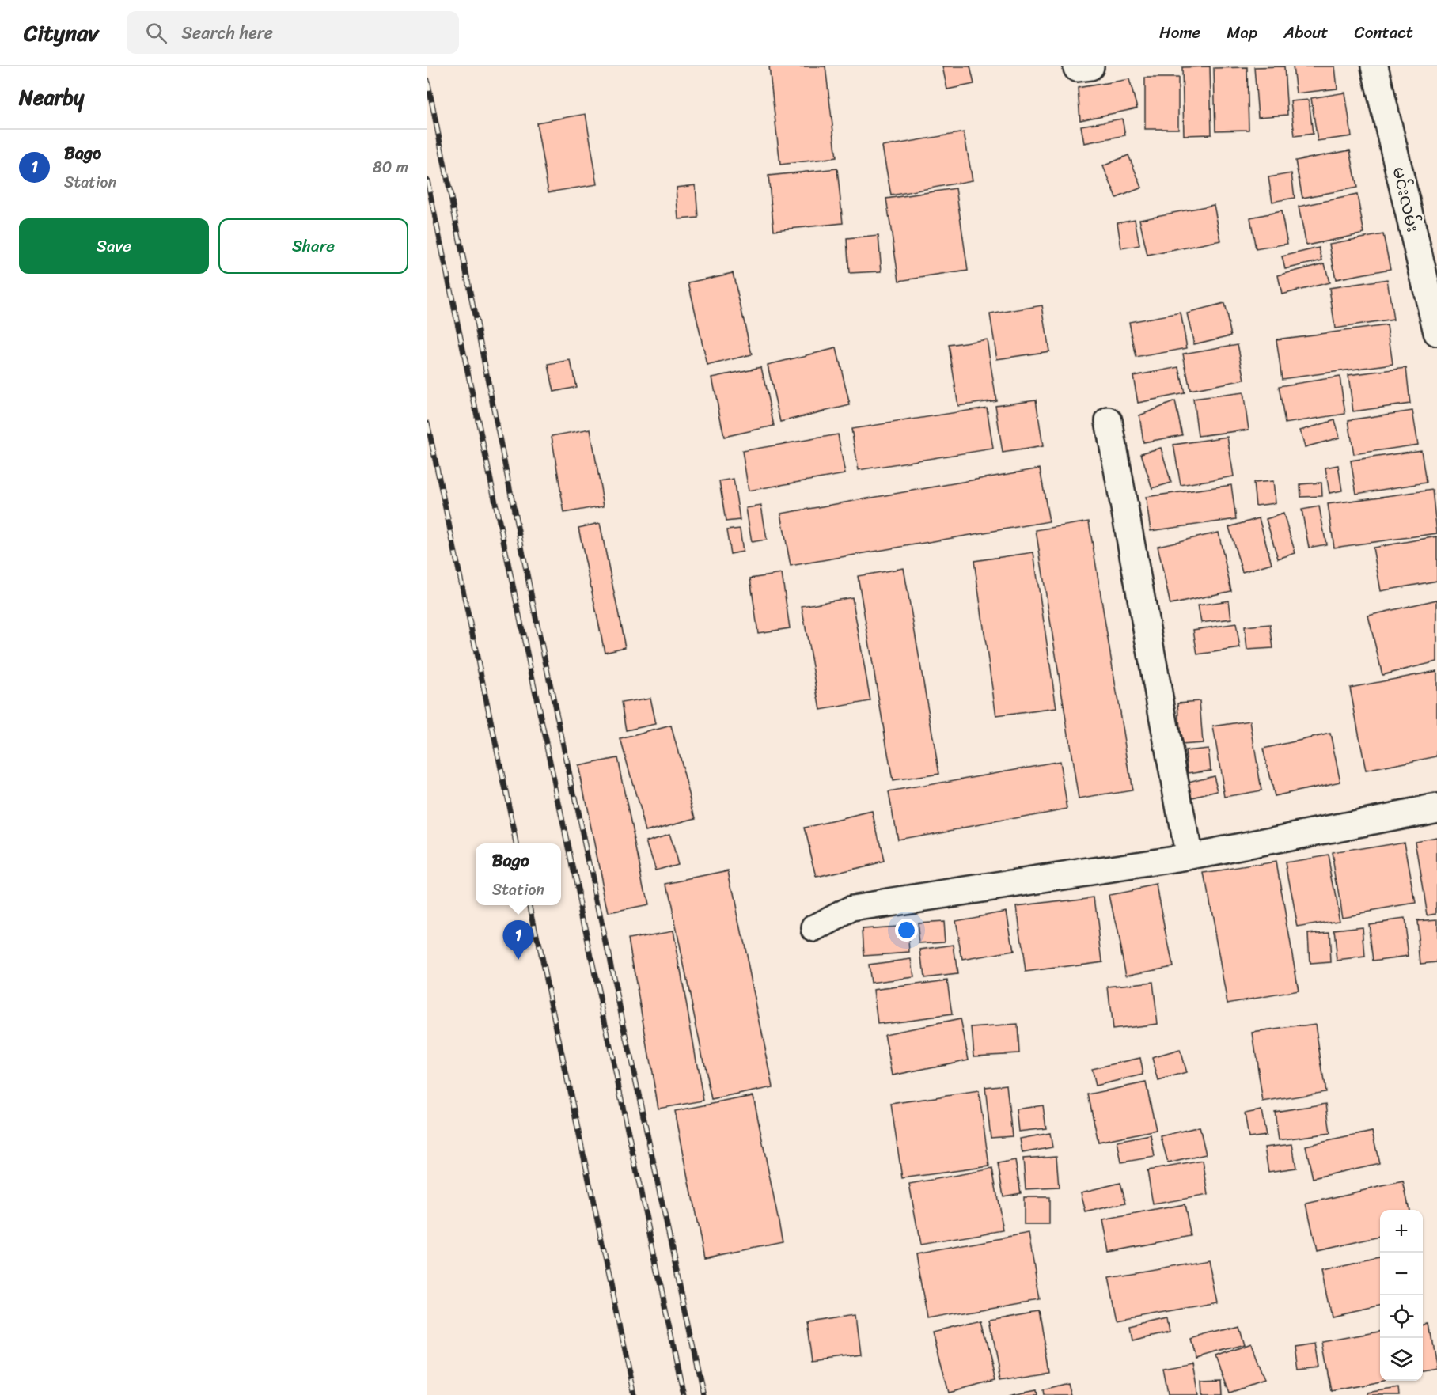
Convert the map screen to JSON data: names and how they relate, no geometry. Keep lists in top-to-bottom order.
{
  "streets": {
    "street": ["မင်းလမ်း"]
  },
  "page": {
    "header": "Citynav",
    "search": "Search here",
    "nav": [
      "Home",
      "Map",
      "About",
      "Contact"
    ],
    "heading": "Nearby",
    "list": [
      {
        "mark": "1",
        "name": "Bago",
        "note": "Station",
        "value": "80 m"
      }
    ],
    "buttons": ["Save", "Share"],
    "popup": ["Bago", "Station"],
    "pins": "1",
    "map_buttons": ["+", "−"]
  }
}
